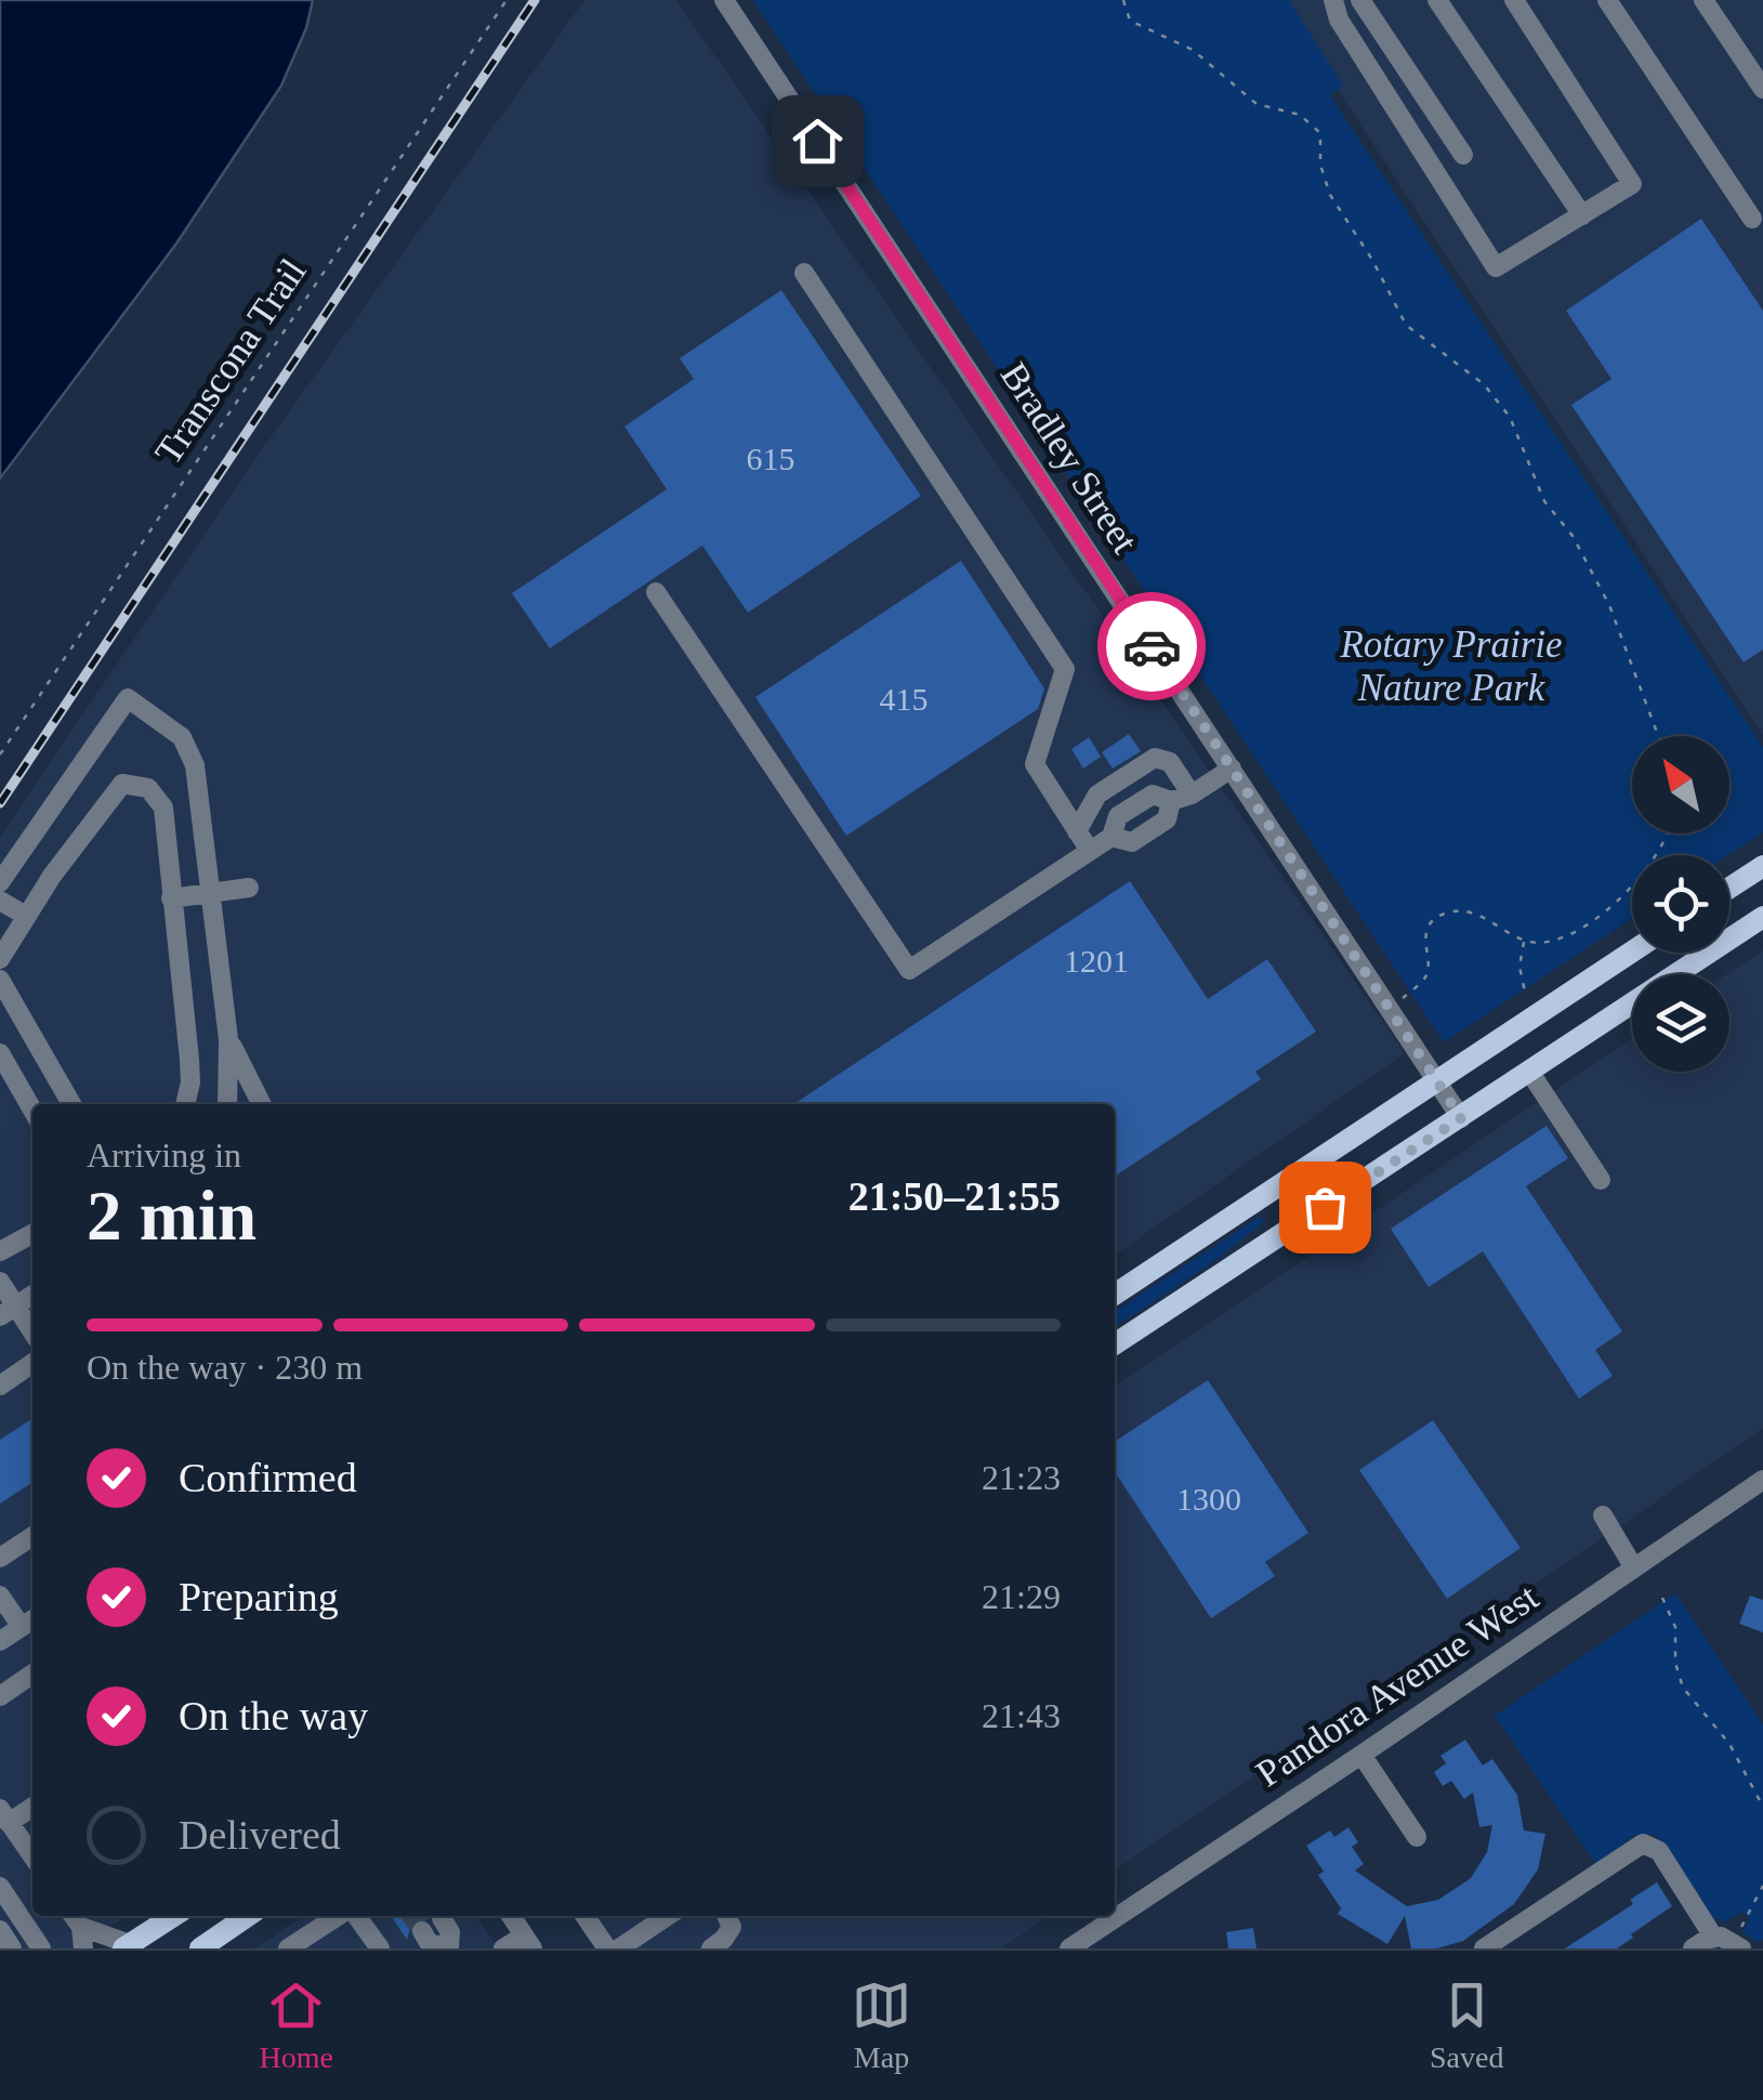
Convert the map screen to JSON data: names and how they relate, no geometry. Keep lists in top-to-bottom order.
{
  "streets": {
    "street": ["Bradley Street", "Pandora Avenue West"],
    "path": ["Transcona Trail"]
  },
  "parks": ["Rotary Prairie Nature Park"],
  "house_numbers": [
    "615",
    "415",
    "1201",
    "1300"
  ],
  "north": "top left",
  "page": {
    "heading": ["2 min", "Arriving in", "21:50–21:55"],
    "bar": "On the way · 230 m",
    "list": [
      ["Confirmed", "21:23"],
      ["Preparing", "21:29"],
      ["On the way", "21:43"],
      "Delivered"
    ],
    "tabs": ["Home", "Map", "Saved"]
  }
}
